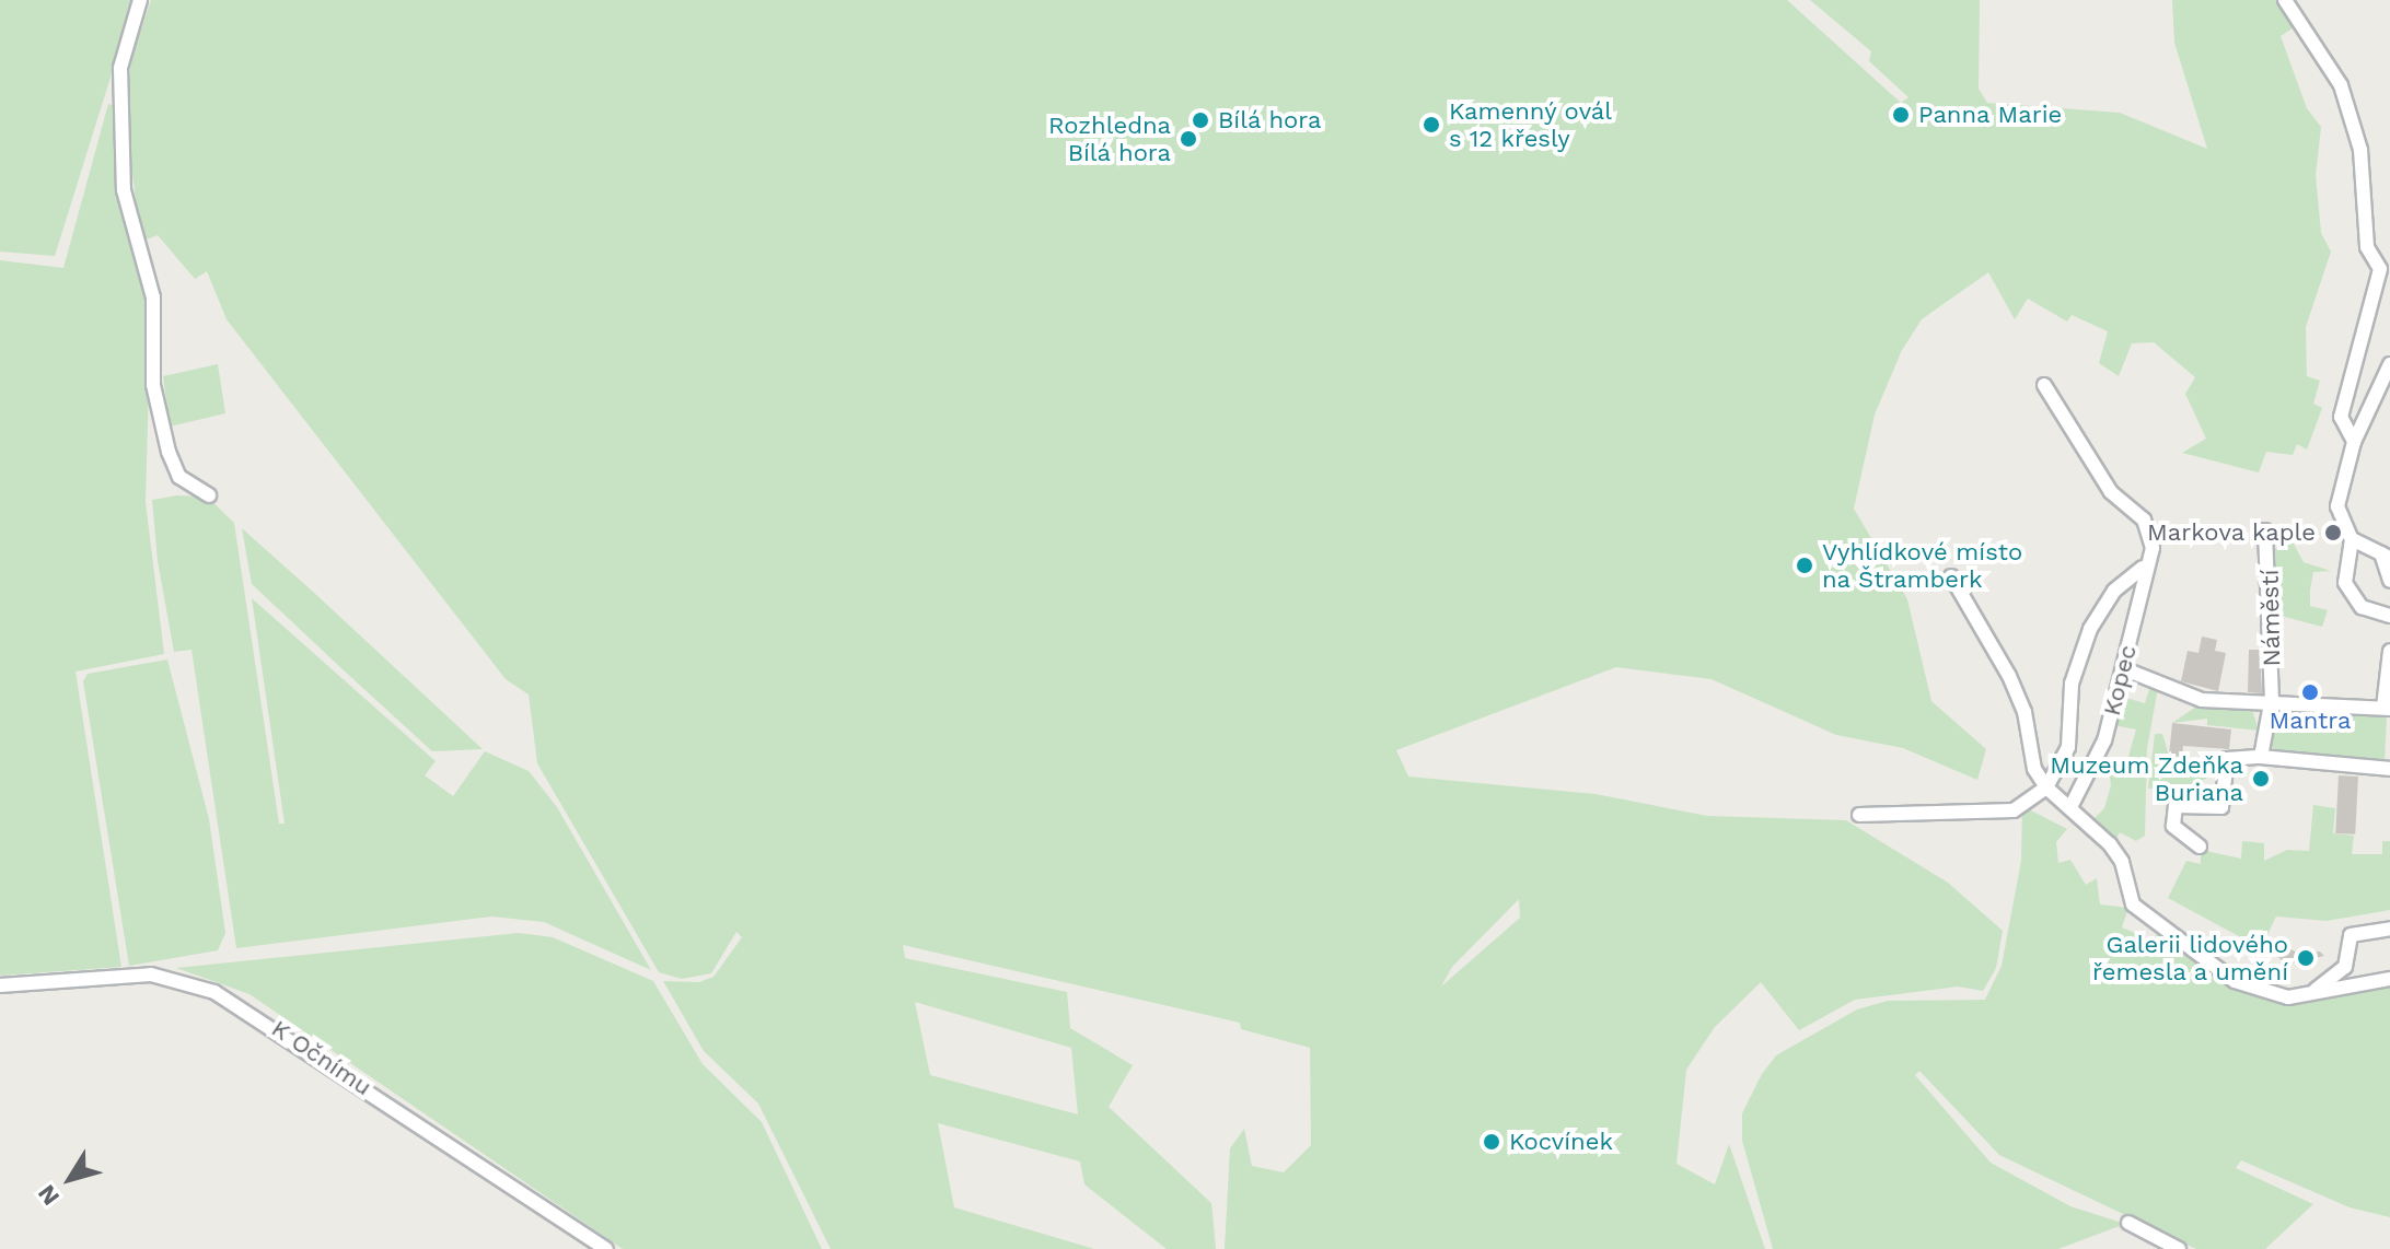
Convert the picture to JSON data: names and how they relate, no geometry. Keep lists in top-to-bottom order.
{
  "streets": {
    "street": ["Náměstí", "Kopec", "K Očnímu"]
  },
  "crossings": [
    ["Náměstí", "Kopec"]
  ],
  "places": [
    "Panna Marie",
    "Bílá hora",
    "Kamenný ovál s 12 křesly",
    "Rozhledna Bílá hora",
    "Markova kaple",
    "Vyhlídkové místo na Štramberk",
    "Mantra",
    "Muzeum Zdeňka Buriana",
    "Galerii lidového řemesla a umění",
    "Kocvínek"
  ],
  "north": "bottom left"
}
